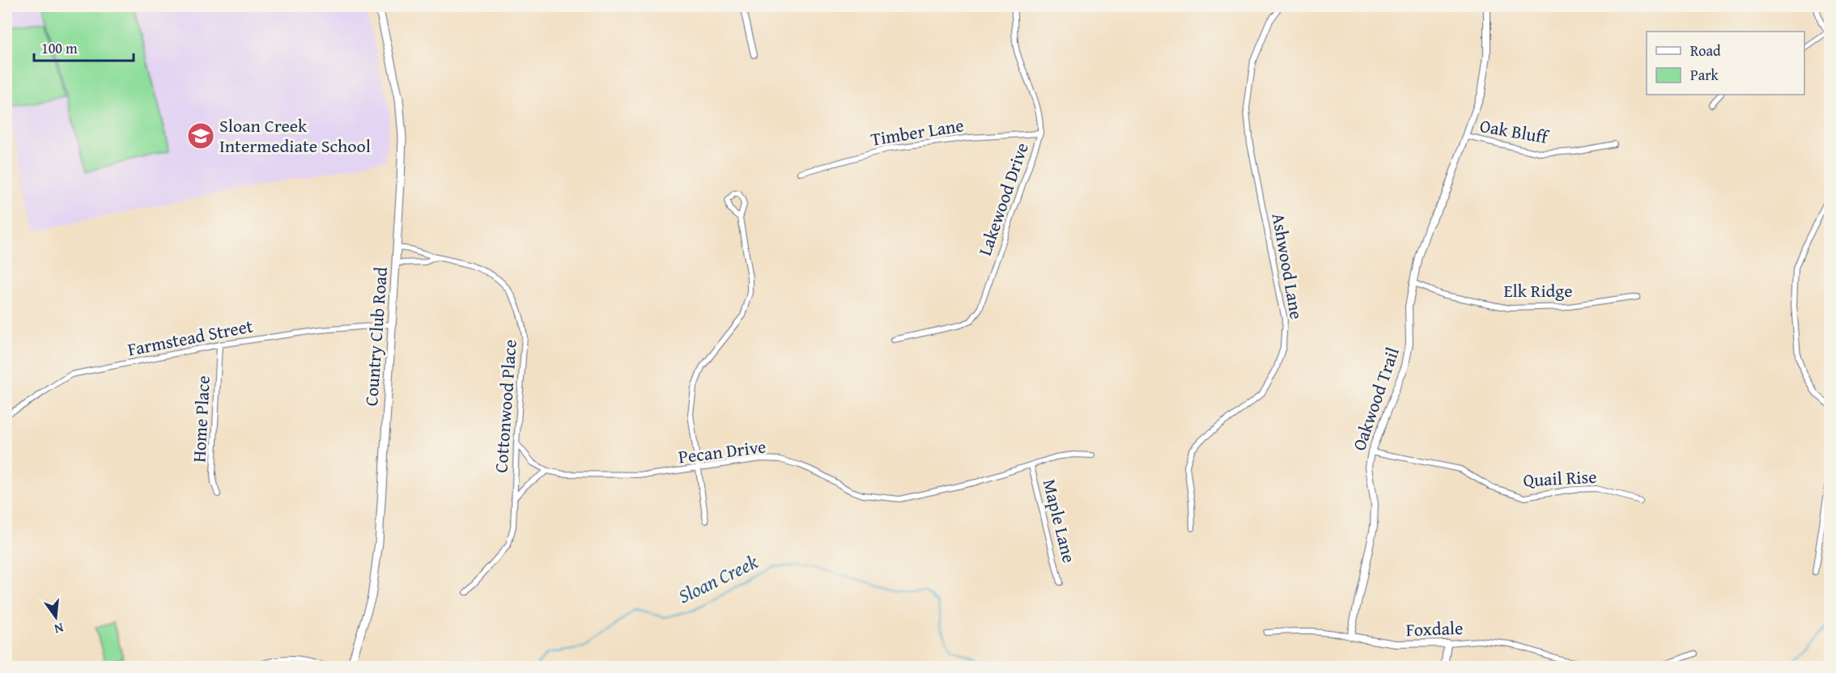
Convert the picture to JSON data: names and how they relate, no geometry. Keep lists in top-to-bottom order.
{
  "streets": {
    "main road": ["Country Club Road"],
    "street": [
      "Oak Bluff",
      "Timber Lane",
      "Lakewood Drive",
      "Ashwood Lane",
      "Elk Ridge",
      "Farmstead Street",
      "Oakwood Trail",
      "Cottonwood Place",
      "Home Place",
      "Pecan Drive",
      "Quail Rise",
      "Maple Lane",
      "Foxdale"
    ]
  },
  "crossings": [
    ["Oak Bluff", "Oakwood Trail"],
    ["Timber Lane", "Lakewood Drive"],
    ["Elk Ridge", "Oakwood Trail"],
    ["Country Club Road", "Farmstead Street"],
    ["Country Club Road", "Cottonwood Place"],
    ["Farmstead Street", "Home Place"],
    ["Oakwood Trail", "Quail Rise"],
    ["Oakwood Trail", "Foxdale"],
    ["Cottonwood Place", "Pecan Drive"],
    ["Pecan Drive", "Maple Lane"]
  ],
  "water": ["Sloan Creek"],
  "places": {
    "school or university": ["Sloan Creek Intermediate School"]
  },
  "legend": ["Road", "Park"],
  "scale_bar": "100 m",
  "north": "bottom"
}
